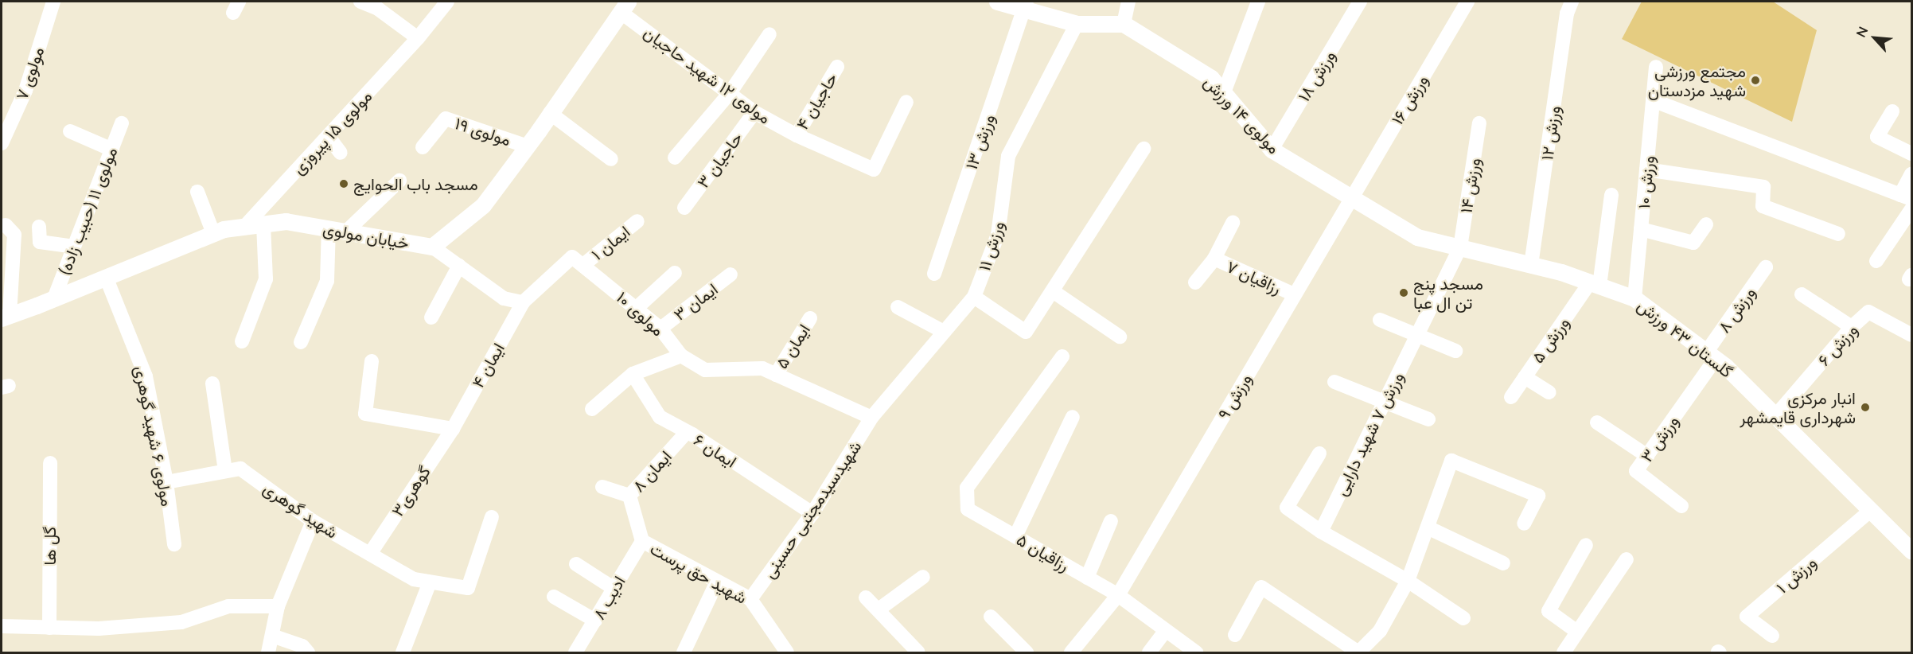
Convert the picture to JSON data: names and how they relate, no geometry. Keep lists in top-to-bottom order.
{
  "streets": {
    "street": [
      "مولوی ۷",
      "مولوی ۱۲ شهید حاجیان",
      "ورزش ۱۸",
      "ورزش ۱۶",
      "حاجیان ۴",
      "مولوی ۱۴ ورزش",
      "مولوی ۱۹",
      "مولوی ۱۵ پیروزی",
      "ورزش ۱۲",
      "ورزش ۱۳",
      "حاجیان ۳",
      "ورزش ۱۰",
      "ورزش ۱۴",
      "مولوی ۱۱ (حبیب زاده)",
      "خیابان مولوی",
      "ایمان ۱",
      "ورزش ۱۱",
      "رزاقیان ۷",
      "ایمان ۳",
      "ورزش ۸",
      "مولوی ۱۰",
      "گلستان ۴۳ ورزش",
      "ورزش ۵",
      "ورزش ۶",
      "ایمان ۵",
      "ایمان ۴",
      "ورزش ۹",
      "ورزش ۷ شهید دارایی",
      "مولوی ۶ شهید گوهری",
      "ورزش ۳",
      "ایمان ۶",
      "ایمان ۸",
      "گوهری۳",
      "شهیدسیدمجتبی حسینی",
      "شهید گوهری",
      "گل ها",
      "رزاقیان ۵",
      "شهید حق پرست",
      "ورزش ۱",
      "ادیب ۸"
    ]
  },
  "crossings": [
    ["مولوی ۱۲ شهید حاجیان", "حاجیان ۴"],
    ["مولوی ۱۲ شهید حاجیان", "حاجیان ۳"],
    ["مولوی ۱۲ شهید حاجیان", "خیابان مولوی"],
    ["ورزش ۱۸", "مولوی ۱۴ ورزش"],
    ["ورزش ۱۶", "مولوی ۱۴ ورزش"],
    ["ورزش ۱۶", "گلستان ۴۳ ورزش"],
    ["ورزش ۱۶", "ورزش ۹"],
    ["مولوی ۱۴ ورزش", "گلستان ۴۳ ورزش"],
    ["مولوی ۱۴ ورزش", "ورزش ۹"],
    ["مولوی ۱۹", "خیابان مولوی"],
    ["مولوی ۱۵ پیروزی", "خیابان مولوی"],
    ["ورزش ۱۲", "گلستان ۴۳ ورزش"],
    ["ورزش ۱۰", "گلستان ۴۳ ورزش"],
    ["ورزش ۱۴", "گلستان ۴۳ ورزش"],
    ["ورزش ۱۴", "ورزش ۷ شهید دارایی"],
    ["مولوی ۱۱ (حبیب زاده)", "خیابان مولوی"],
    ["خیابان مولوی", "مولوی ۶ شهید گوهری"],
    ["ایمان ۱", "مولوی ۱۰"],
    ["ورزش ۱۱", "مولوی ۱۰"],
    ["ورزش ۱۱", "شهیدسیدمجتبی حسینی"],
    ["رزاقیان ۷", "ورزش ۹"],
    ["ایمان ۳", "مولوی ۱۰"],
    ["ورزش ۸", "گلستان ۴۳ ورزش"],
    ["ورزش ۸", "ورزش ۳"],
    ["مولوی ۱۰", "ایمان ۵"],
    ["مولوی ۱۰", "شهیدسیدمجتبی حسینی"],
    ["گلستان ۴۳ ورزش", "ورزش ۵"],
    ["گلستان ۴۳ ورزش", "ورزش ۶"],
    ["گلستان ۴۳ ورزش", "ورزش ۹"],
    ["گلستان ۴۳ ورزش", "ورزش ۷ شهید دارایی"],
    ["گلستان ۴۳ ورزش", "ورزش ۳"],
    ["گلستان ۴۳ ورزش", "ورزش ۱"],
    ["ایمان ۴", "گوهری۳"],
    ["ورزش ۹", "رزاقیان ۵"],
    ["مولوی ۶ شهید گوهری", "شهید گوهری"],
    ["ایمان ۶", "ایمان ۸"],
    ["ایمان ۶", "شهیدسیدمجتبی حسینی"],
    ["ایمان ۸", "شهید حق پرست"],
    ["ایمان ۸", "ادیب ۸"],
    ["گوهری۳", "شهید گوهری"],
    ["شهیدسیدمجتبی حسینی", "شهید حق پرست"],
    ["شهید حق پرست", "ادیب ۸"]
  ],
  "places": [
    "مجتمع ورزشی شهید مزدستان",
    "مسجد باب الحوایج",
    "مسجد پنج تن ال عبا",
    "انبار مرکزی شهرداری قایمشهر"
  ],
  "north": "top left"
}
